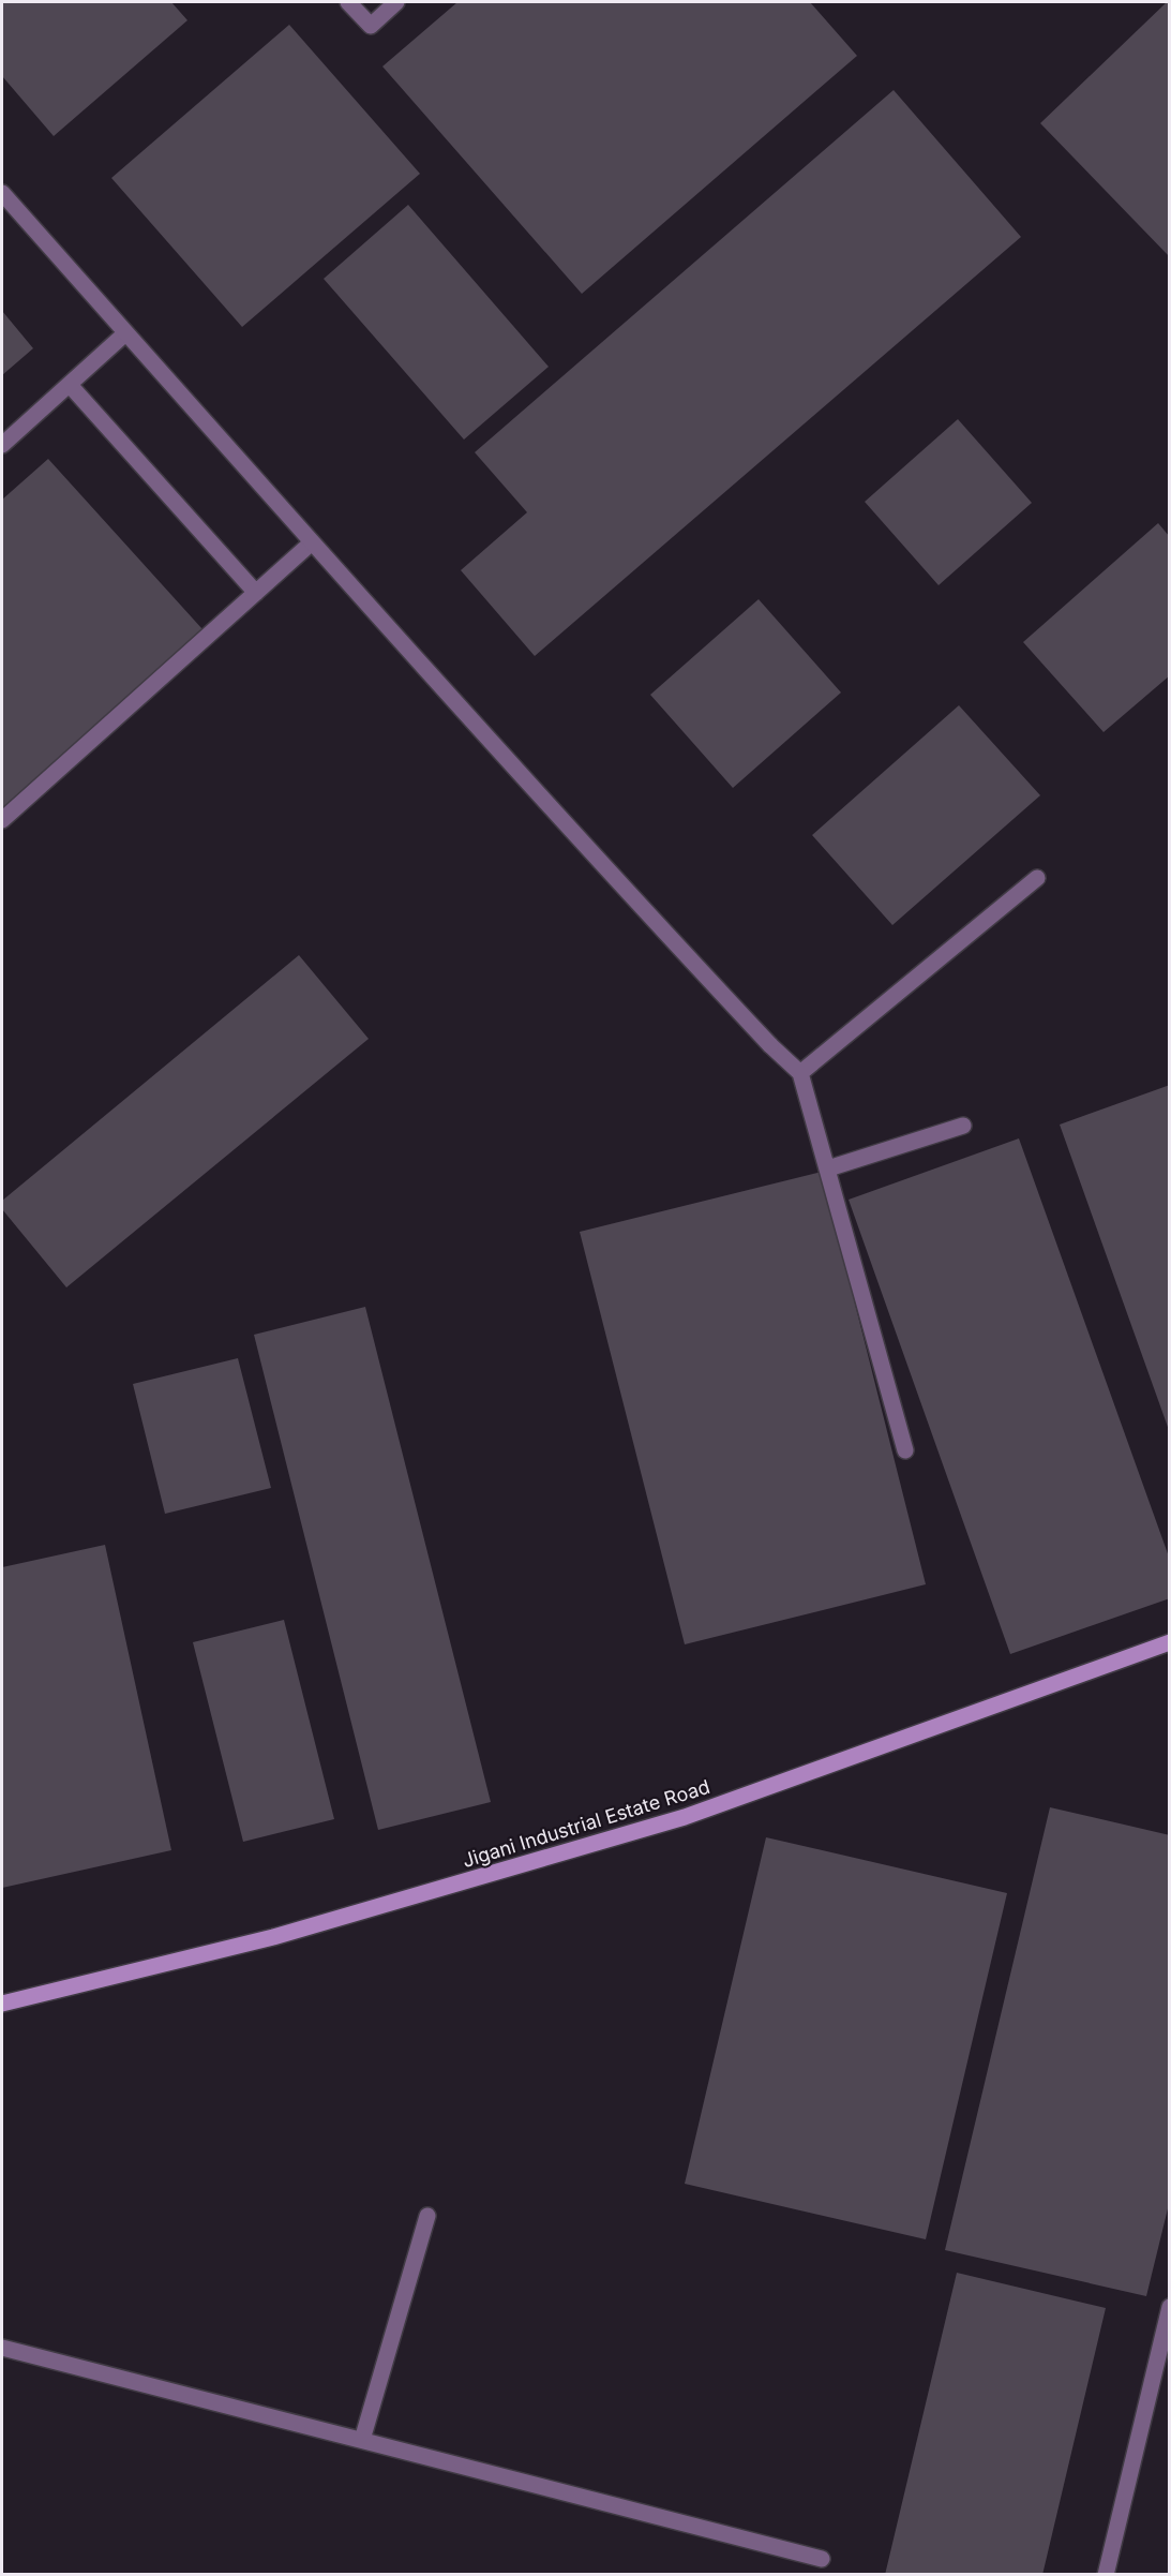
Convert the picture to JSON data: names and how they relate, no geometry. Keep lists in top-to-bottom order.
{
  "streets": {
    "main road": ["Jigani Industrial Estate Road"]
  }
}
